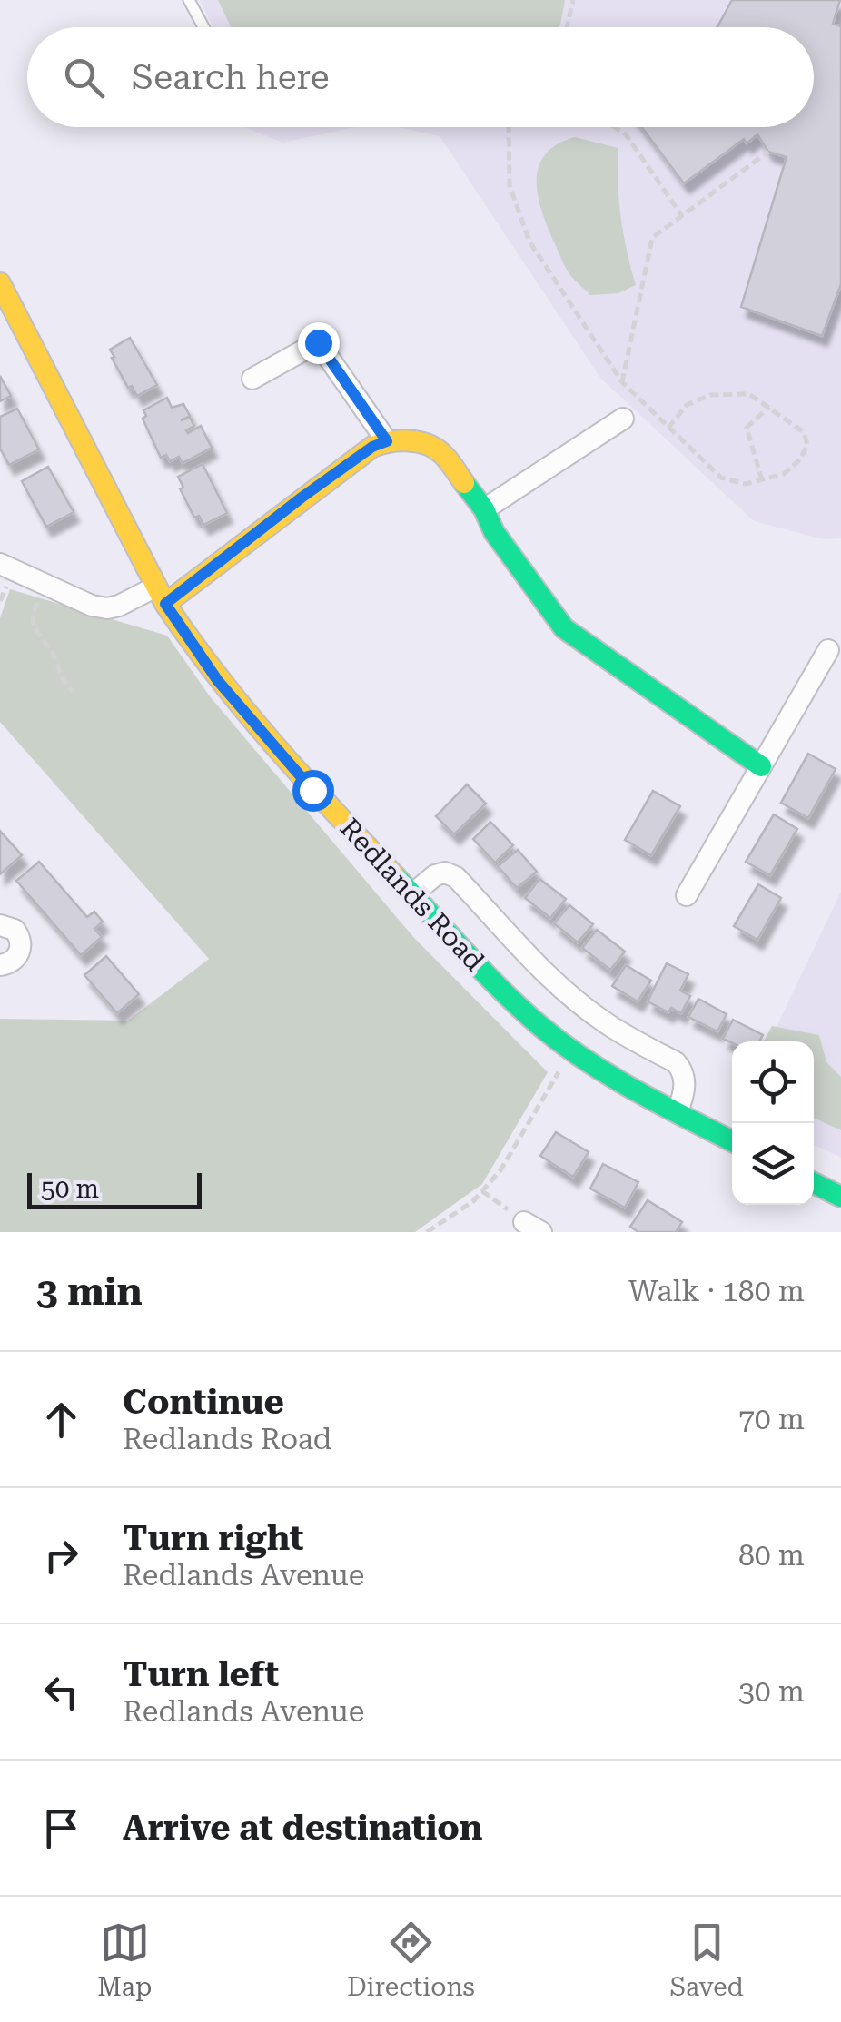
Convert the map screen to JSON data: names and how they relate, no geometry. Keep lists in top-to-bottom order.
{
  "streets": {
    "main road": ["Redlands Road"]
  },
  "scale_bar": "50 m",
  "page": {
    "search": "Search here",
    "scale": "50 m",
    "heading": ["3 min", "Walk · 180 m"],
    "list": [
      ["Continue", "Redlands Road", "70 m"],
      ["Turn right", "Redlands Avenue", "80 m"],
      ["Turn left", "Redlands Avenue", "30 m"],
      "Arrive at destination"
    ],
    "nav": ["Map", "Directions", "Saved"]
  }
}
